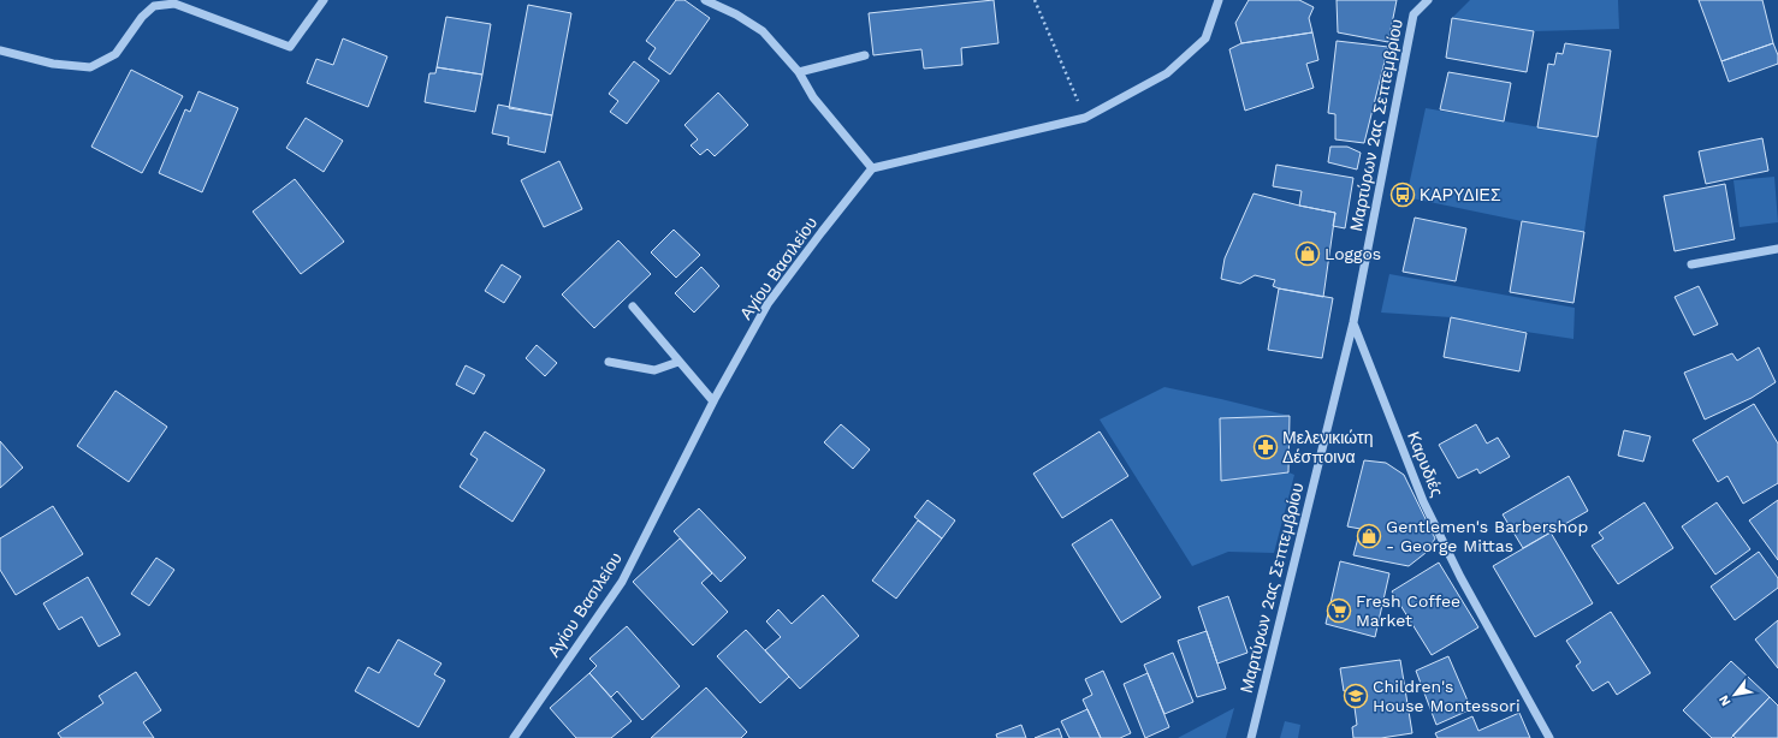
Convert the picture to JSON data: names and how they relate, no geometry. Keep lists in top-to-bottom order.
{
  "streets": {
    "street": ["Μαρτύρων 2ας Σεπτεμβρίου", "Αγίου Βασιλείου", "Καρυδιές"]
  },
  "crossings": [
    ["Μαρτύρων 2ας Σεπτεμβρίου", "Καρυδιές"]
  ],
  "places": {
    "bus stop": ["ΚΑΡΥΔΙΕΣ"],
    "shop": ["Loggos", "Gentlemen's Barbershop - George Mittas"],
    "pharmacy": ["Μελενικιώτη Δέσποινα"],
    "supermarket": ["Fresh Coffee Market"],
    "school or university": ["Children's House Montessori"]
  },
  "north": "bottom left"
}
